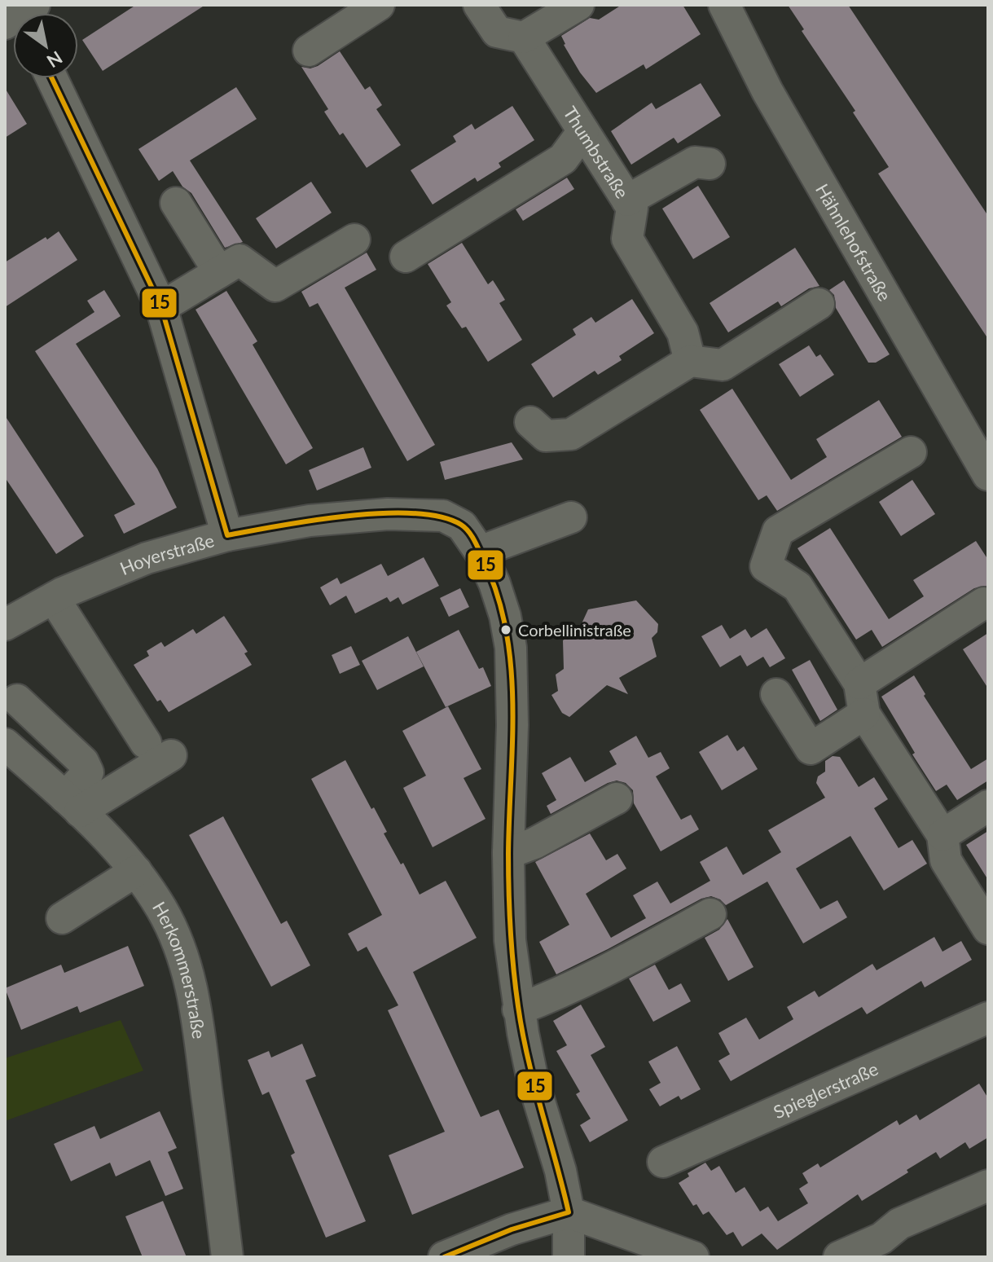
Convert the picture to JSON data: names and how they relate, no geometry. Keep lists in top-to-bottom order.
{
  "streets": {
    "street": [
      "Thumbstraße",
      "Hähnlehofstraße",
      "Hoyerstraße",
      "Herkommerstraße",
      "Spieglerstraße"
    ]
  },
  "places": ["Corbellinistraße"],
  "lines": ["transit line 15"],
  "north": "bottom right"
}
